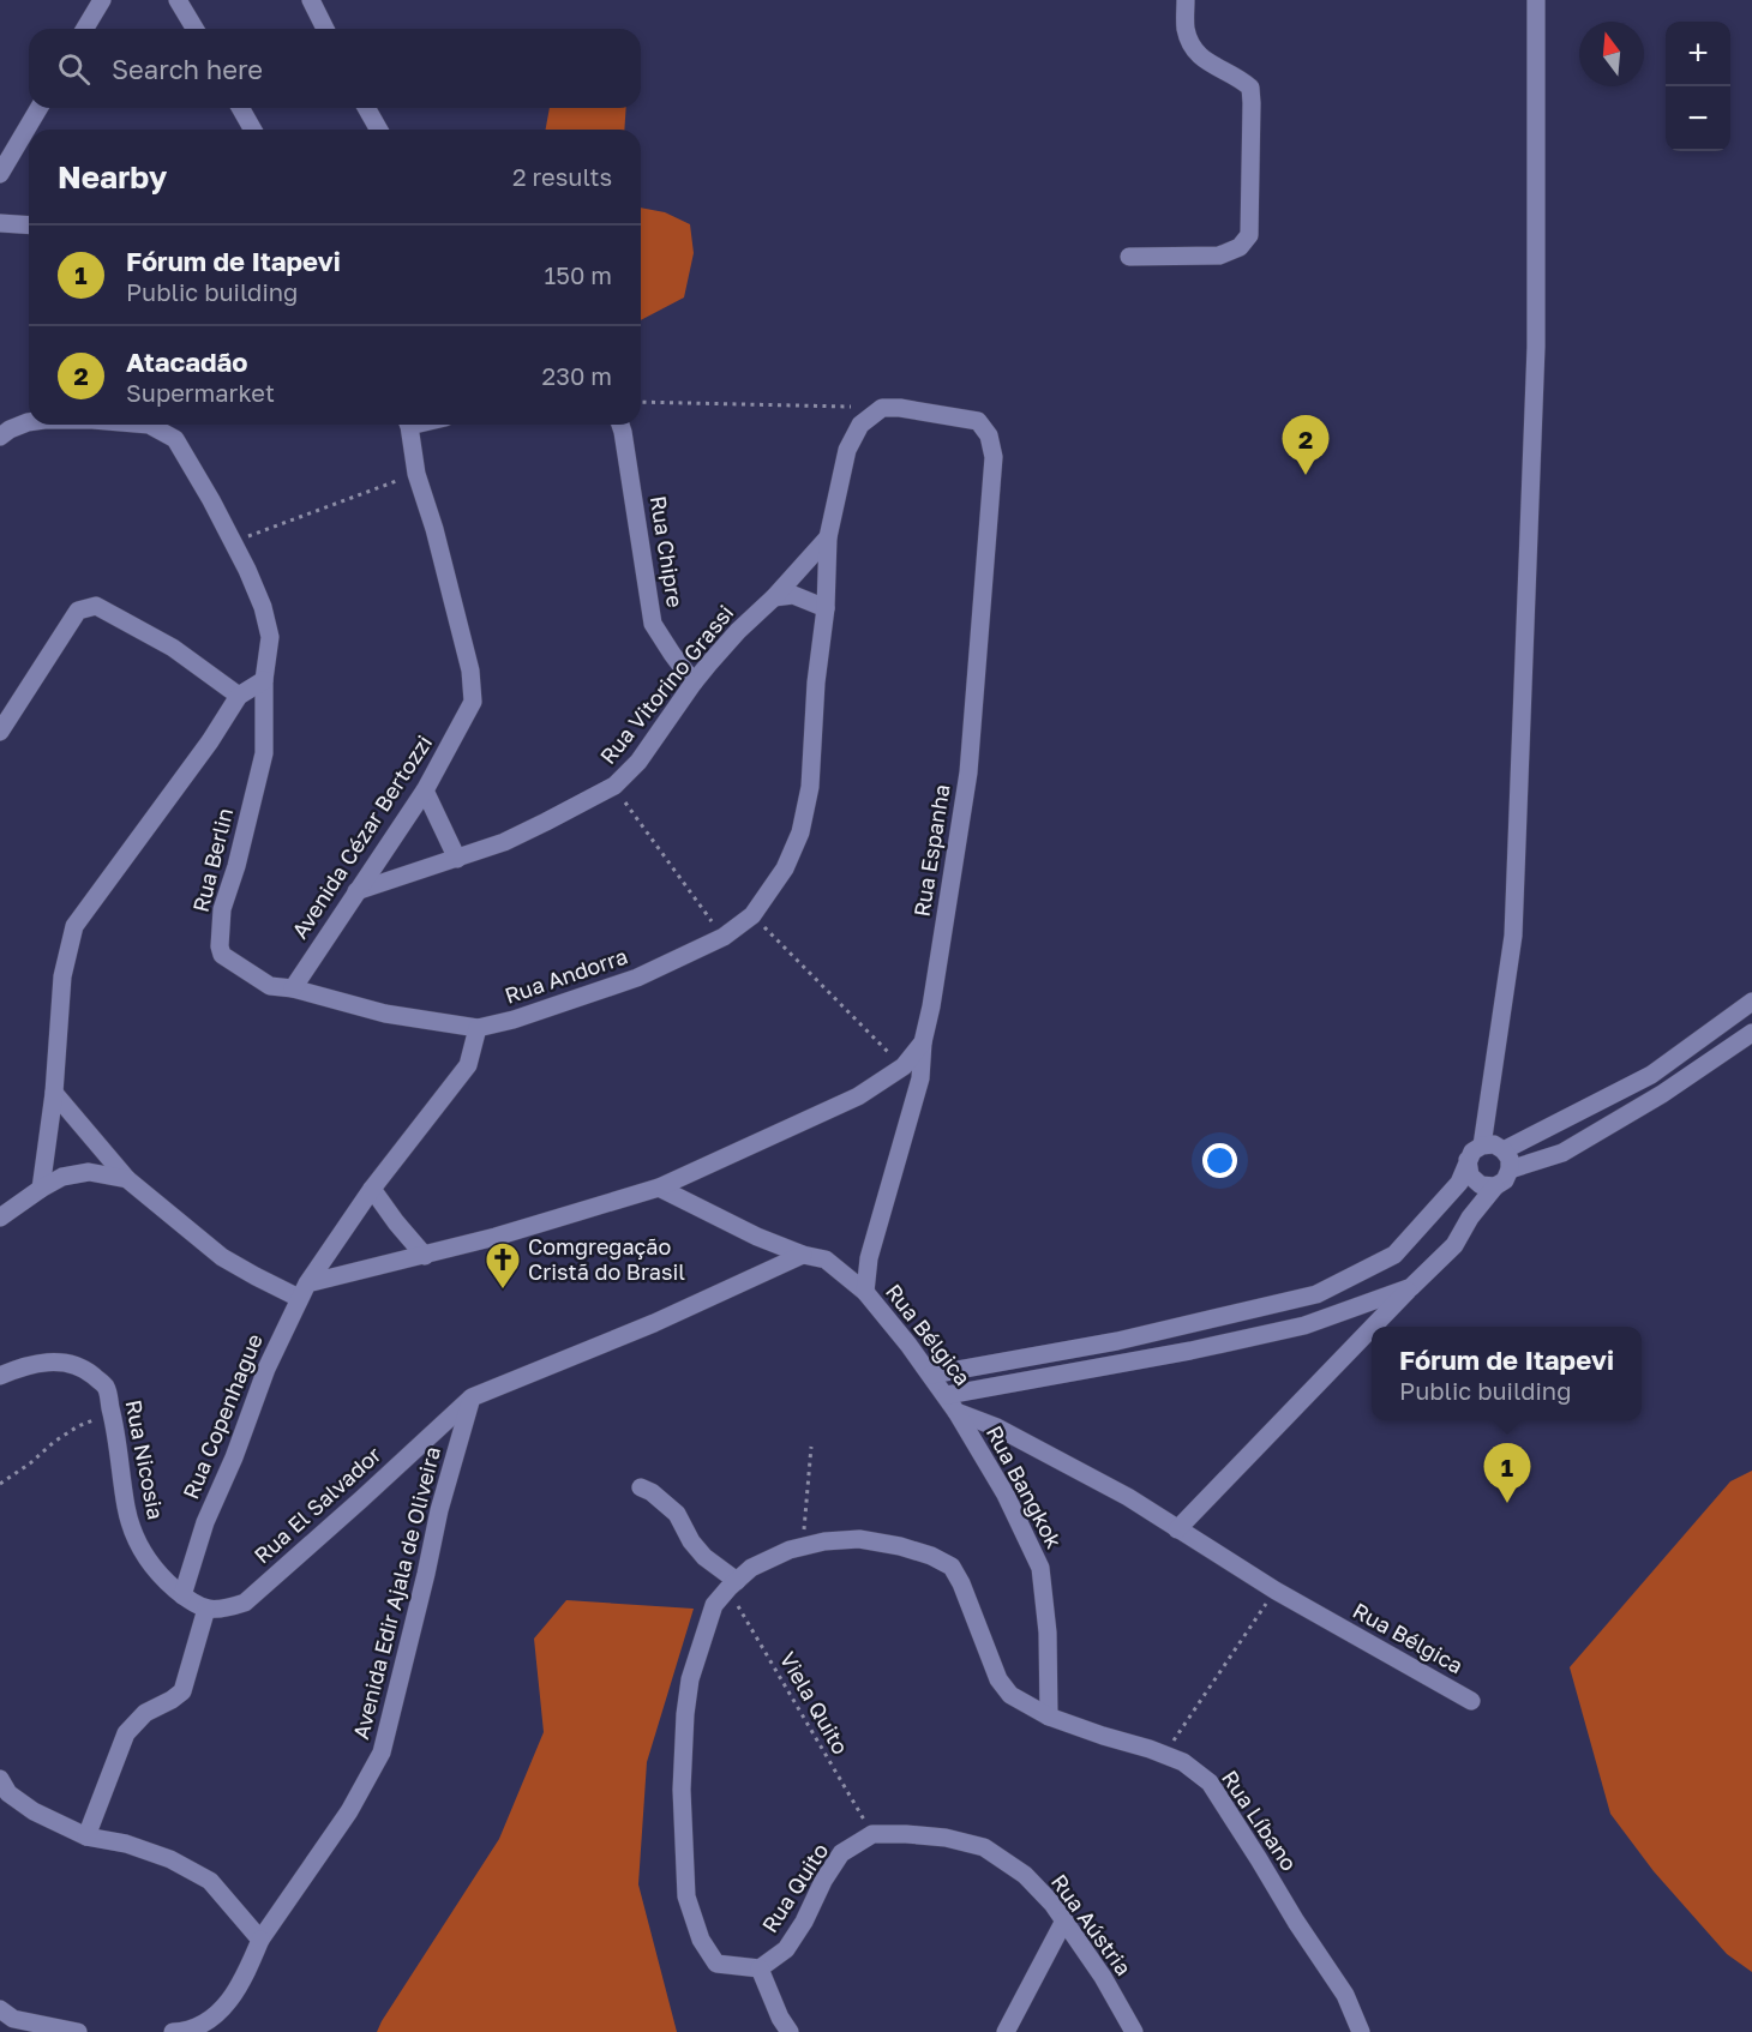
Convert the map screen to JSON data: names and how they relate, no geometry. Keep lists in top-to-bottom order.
{
  "streets": {
    "street": [
      "Rua Chipre",
      "Rua Vitorino Grassi",
      "Avenida Cézar Bertozzi",
      "Rua Espanha",
      "Rua Berlin",
      "Rua Andorra",
      "Rua Bélgica",
      "Rua Copenhague",
      "Rua Nicosia",
      "Rua Bangkok",
      "Rua El Salvador",
      "Avenida Edir Ajala de Oliveira",
      "Rua Líbano",
      "Rua Quito",
      "Rua Aústria"
    ],
    "path": ["Viela Quito"]
  },
  "crossings": [
    ["Rua Chipre", "Rua Vitorino Grassi"],
    ["Rua Vitorino Grassi", "Avenida Cézar Bertozzi"],
    ["Rua Vitorino Grassi", "Rua Andorra"],
    ["Avenida Cézar Bertozzi", "Rua Berlin"],
    ["Rua Espanha", "Rua Andorra"],
    ["Rua Espanha", "Rua Bélgica"],
    ["Rua Berlin", "Rua Andorra"],
    ["Rua Bélgica", "Rua Bangkok"],
    ["Rua Copenhague", "Rua Nicosia"],
    ["Rua Bangkok", "Rua Líbano"],
    ["Rua El Salvador", "Avenida Edir Ajala de Oliveira"],
    ["Viela Quito", "Rua Quito"],
    ["Viela Quito", "Rua Aústria"],
    ["Rua Quito", "Rua Aústria"]
  ],
  "places": {
    "church": ["Comgregação Cristã do Brasil"]
  },
  "north": "top",
  "page": {
    "map_buttons": ["+", "−"],
    "search": "Search here",
    "heading": ["Nearby", "2 results"],
    "list": [
      {
        "mark": "1",
        "name": "Fórum de Itapevi",
        "note": "Public building",
        "value": "150 m"
      },
      {
        "mark": "2",
        "name": "Atacadão",
        "note": "Supermarket",
        "value": "230 m"
      }
    ],
    "pins": ["2", "1"],
    "popup": ["Fórum de Itapevi", "Public building"]
  }
}
